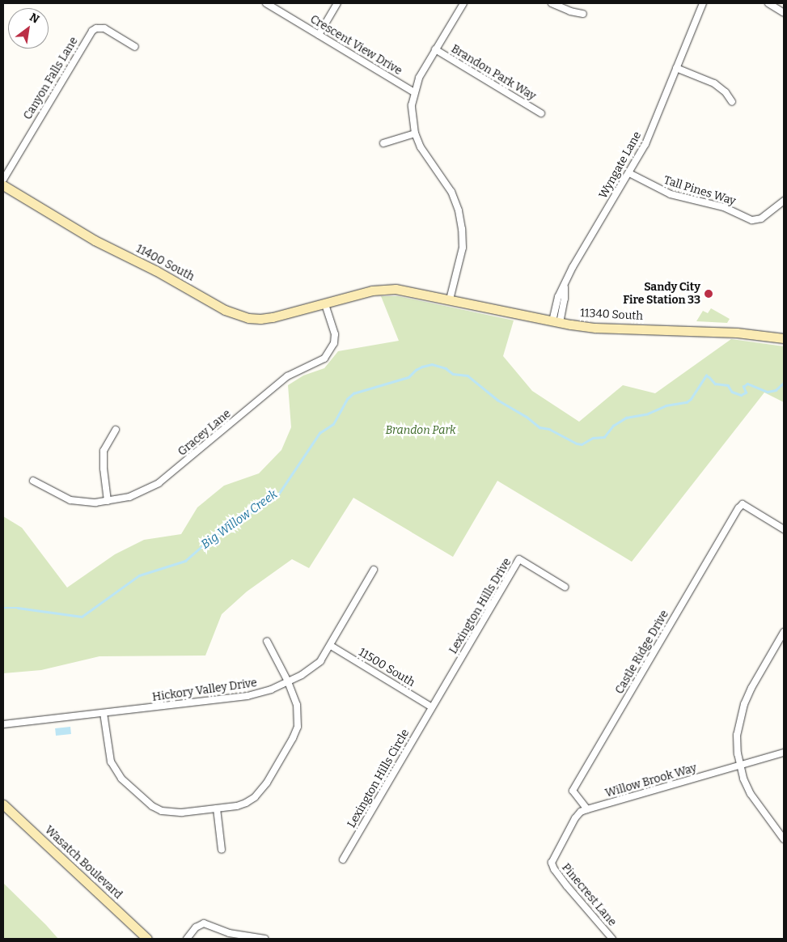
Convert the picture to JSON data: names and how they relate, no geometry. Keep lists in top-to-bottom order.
{
  "streets": {
    "street": [
      "Crescent View Drive",
      "Brandon Park Way",
      "Canyon Falls Lane",
      "Wyngate Lane",
      "Tall Pines Way",
      "11400 South",
      "11340 South",
      "Gracey Lane",
      "Lexington Hills Drive",
      "Castle Ridge Drive",
      "11500 South",
      "Hickory Valley Drive",
      "Lexington Hills Circle",
      "Willow Brook Way",
      "Wasatch Boulevard",
      "Pinecrest Lane"
    ]
  },
  "crossings": [
    ["Wyngate Lane", "Tall Pines Way"],
    ["Wyngate Lane", "11340 South"],
    ["11400 South", "11340 South"],
    ["11400 South", "Gracey Lane"],
    ["Lexington Hills Drive", "11500 South"],
    ["Lexington Hills Drive", "Lexington Hills Circle"],
    ["Castle Ridge Drive", "Willow Brook Way"],
    ["11500 South", "Hickory Valley Drive"],
    ["11500 South", "Lexington Hills Circle"],
    ["Willow Brook Way", "Pinecrest Lane"]
  ],
  "water": ["Big Willow Creek"],
  "parks": ["Brandon Park"],
  "places": ["Sandy City Fire Station 33"],
  "north": "top right"
}
